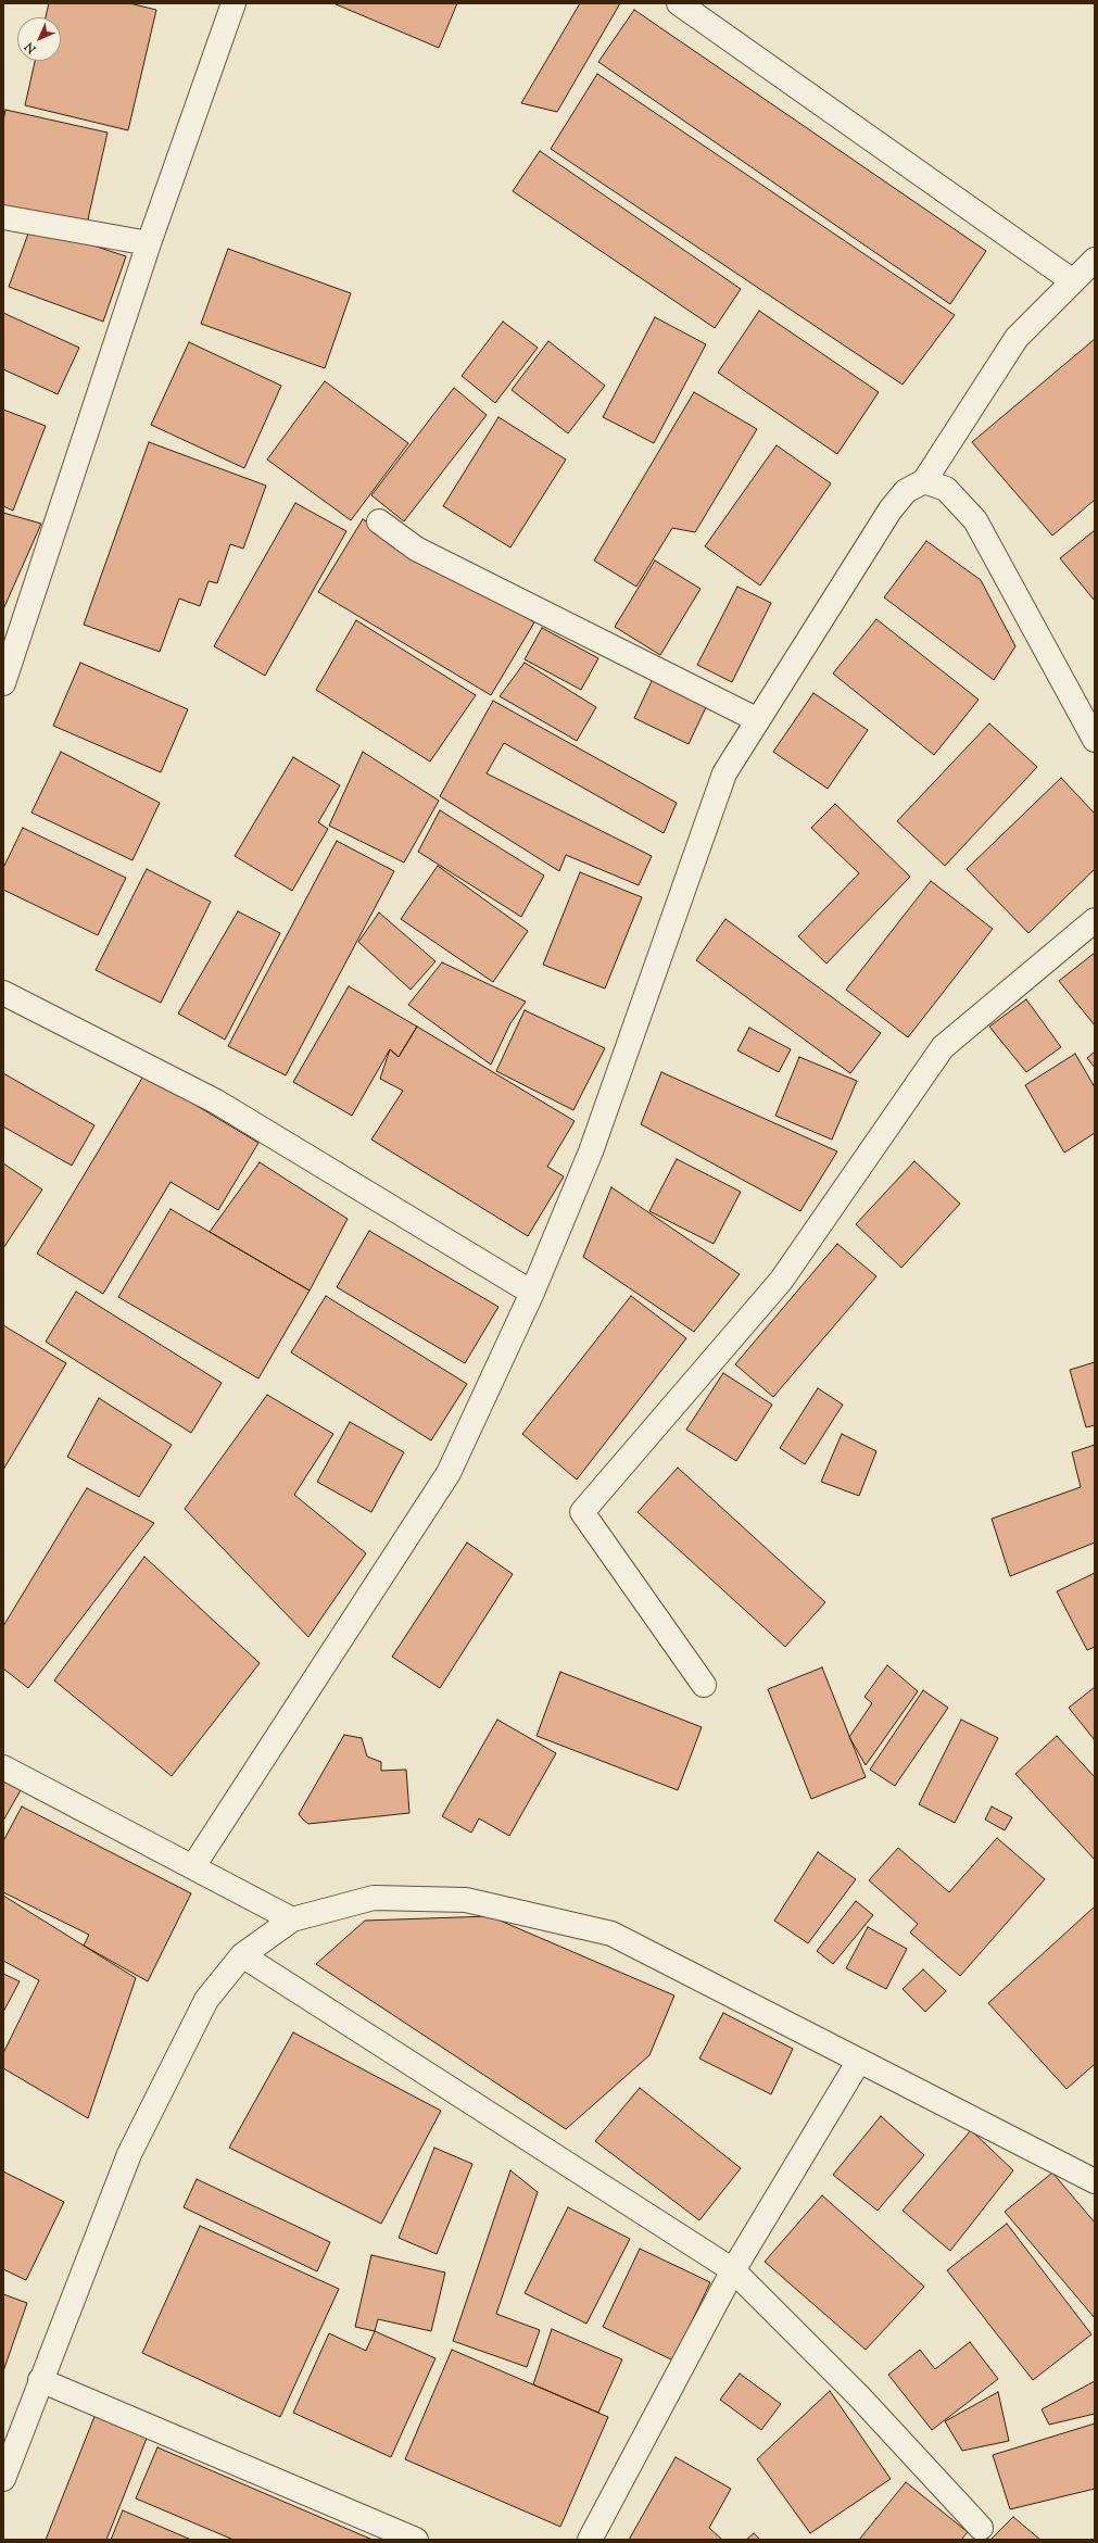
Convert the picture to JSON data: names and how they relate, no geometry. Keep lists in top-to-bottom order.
{
  "north": "bottom left"
}
